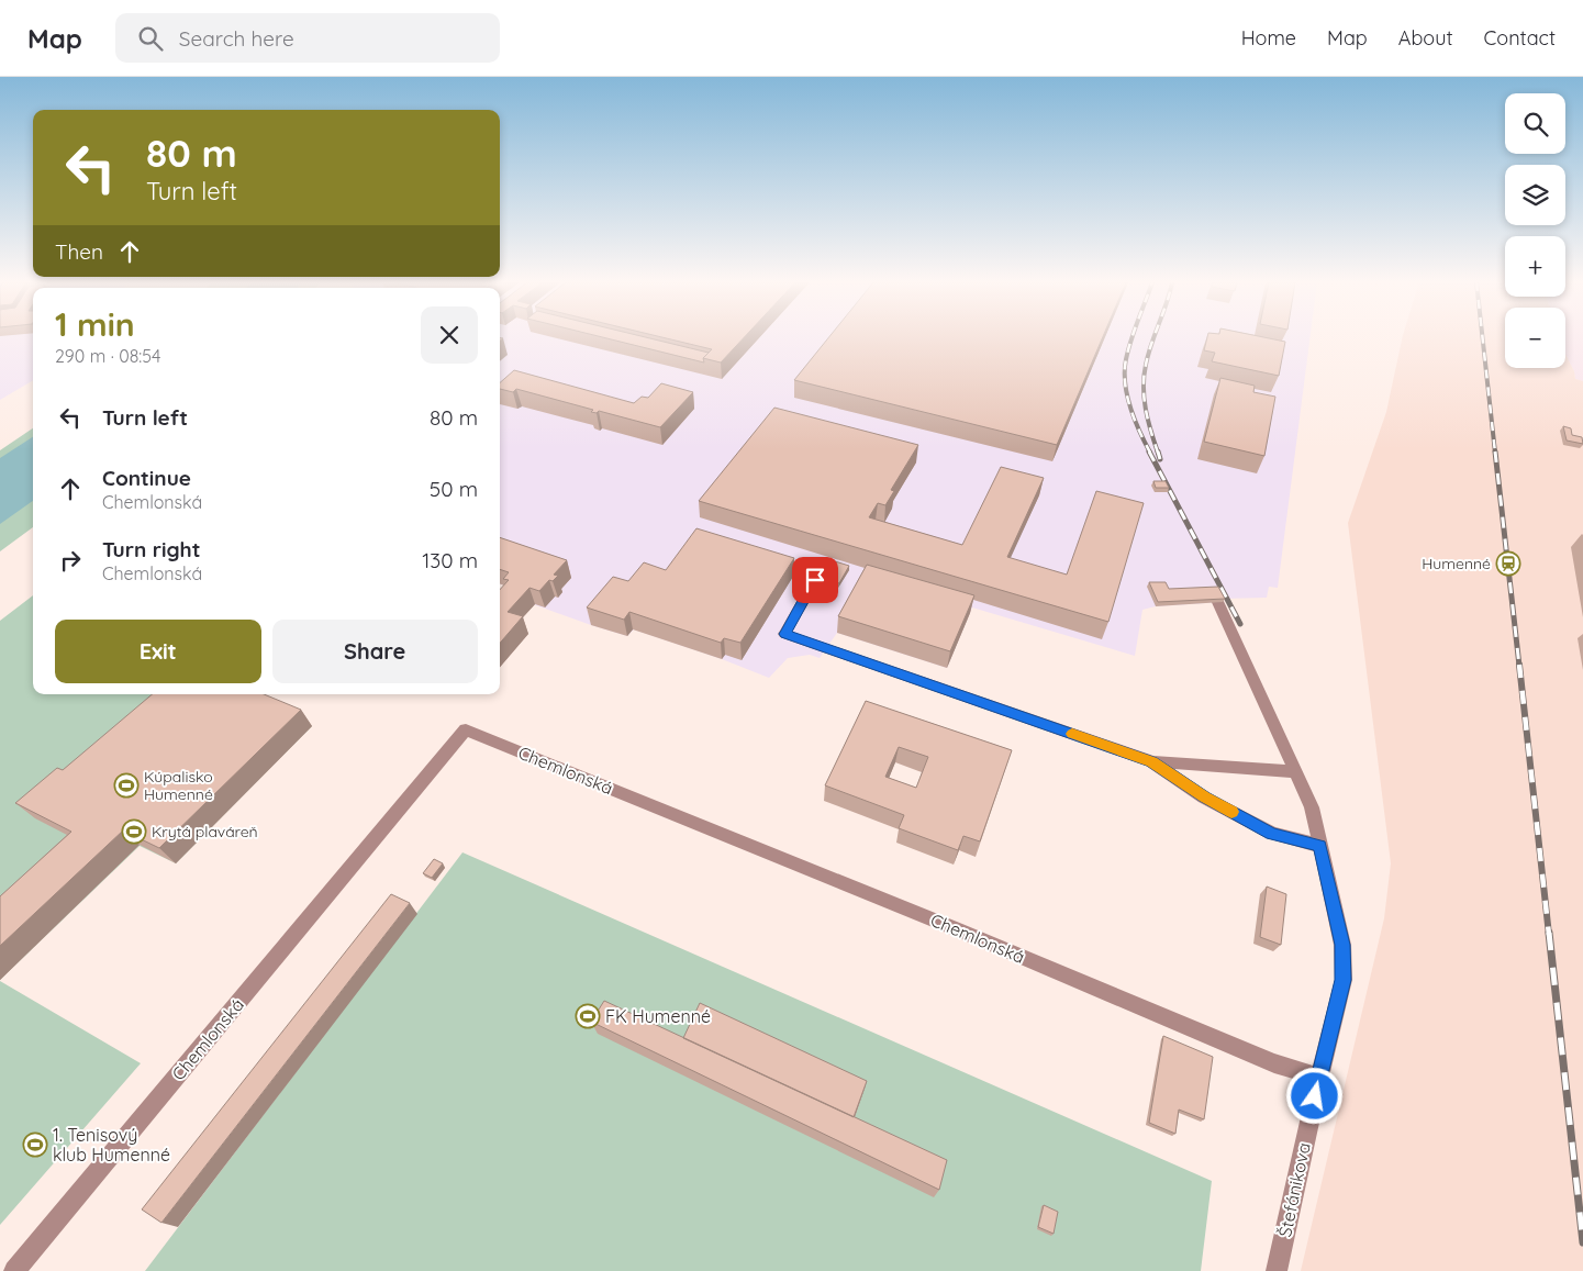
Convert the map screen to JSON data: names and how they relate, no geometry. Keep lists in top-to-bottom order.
{
  "streets": {
    "street": ["Chemlonská", "Štefánikova"]
  },
  "crossings": [
    ["Chemlonská", "Štefánikova"]
  ],
  "places": {
    "station": ["Humenné"],
    "sports": [
      "Kúpalisko Humenné",
      "Krytá plaváreň",
      "FK Humenné",
      "1. Tenisový klub Humenné"
    ]
  },
  "page": {
    "header": "Map",
    "search": "Search here",
    "nav": [
      "Home",
      "Map",
      "About",
      "Contact"
    ],
    "map_buttons": ["+", "−"],
    "turn": ["80 m", "Turn left"],
    "then": "Then",
    "heading": ["1 min", "290 m · 08:54"],
    "list": [
      {
        "name": "Turn left",
        "value": "80 m"
      },
      {
        "name": "Continue",
        "note": "Chemlonská",
        "value": "50 m"
      },
      {
        "name": "Turn right",
        "note": "Chemlonská",
        "value": "130 m"
      }
    ],
    "buttons": ["Exit", "Share"]
  }
}
